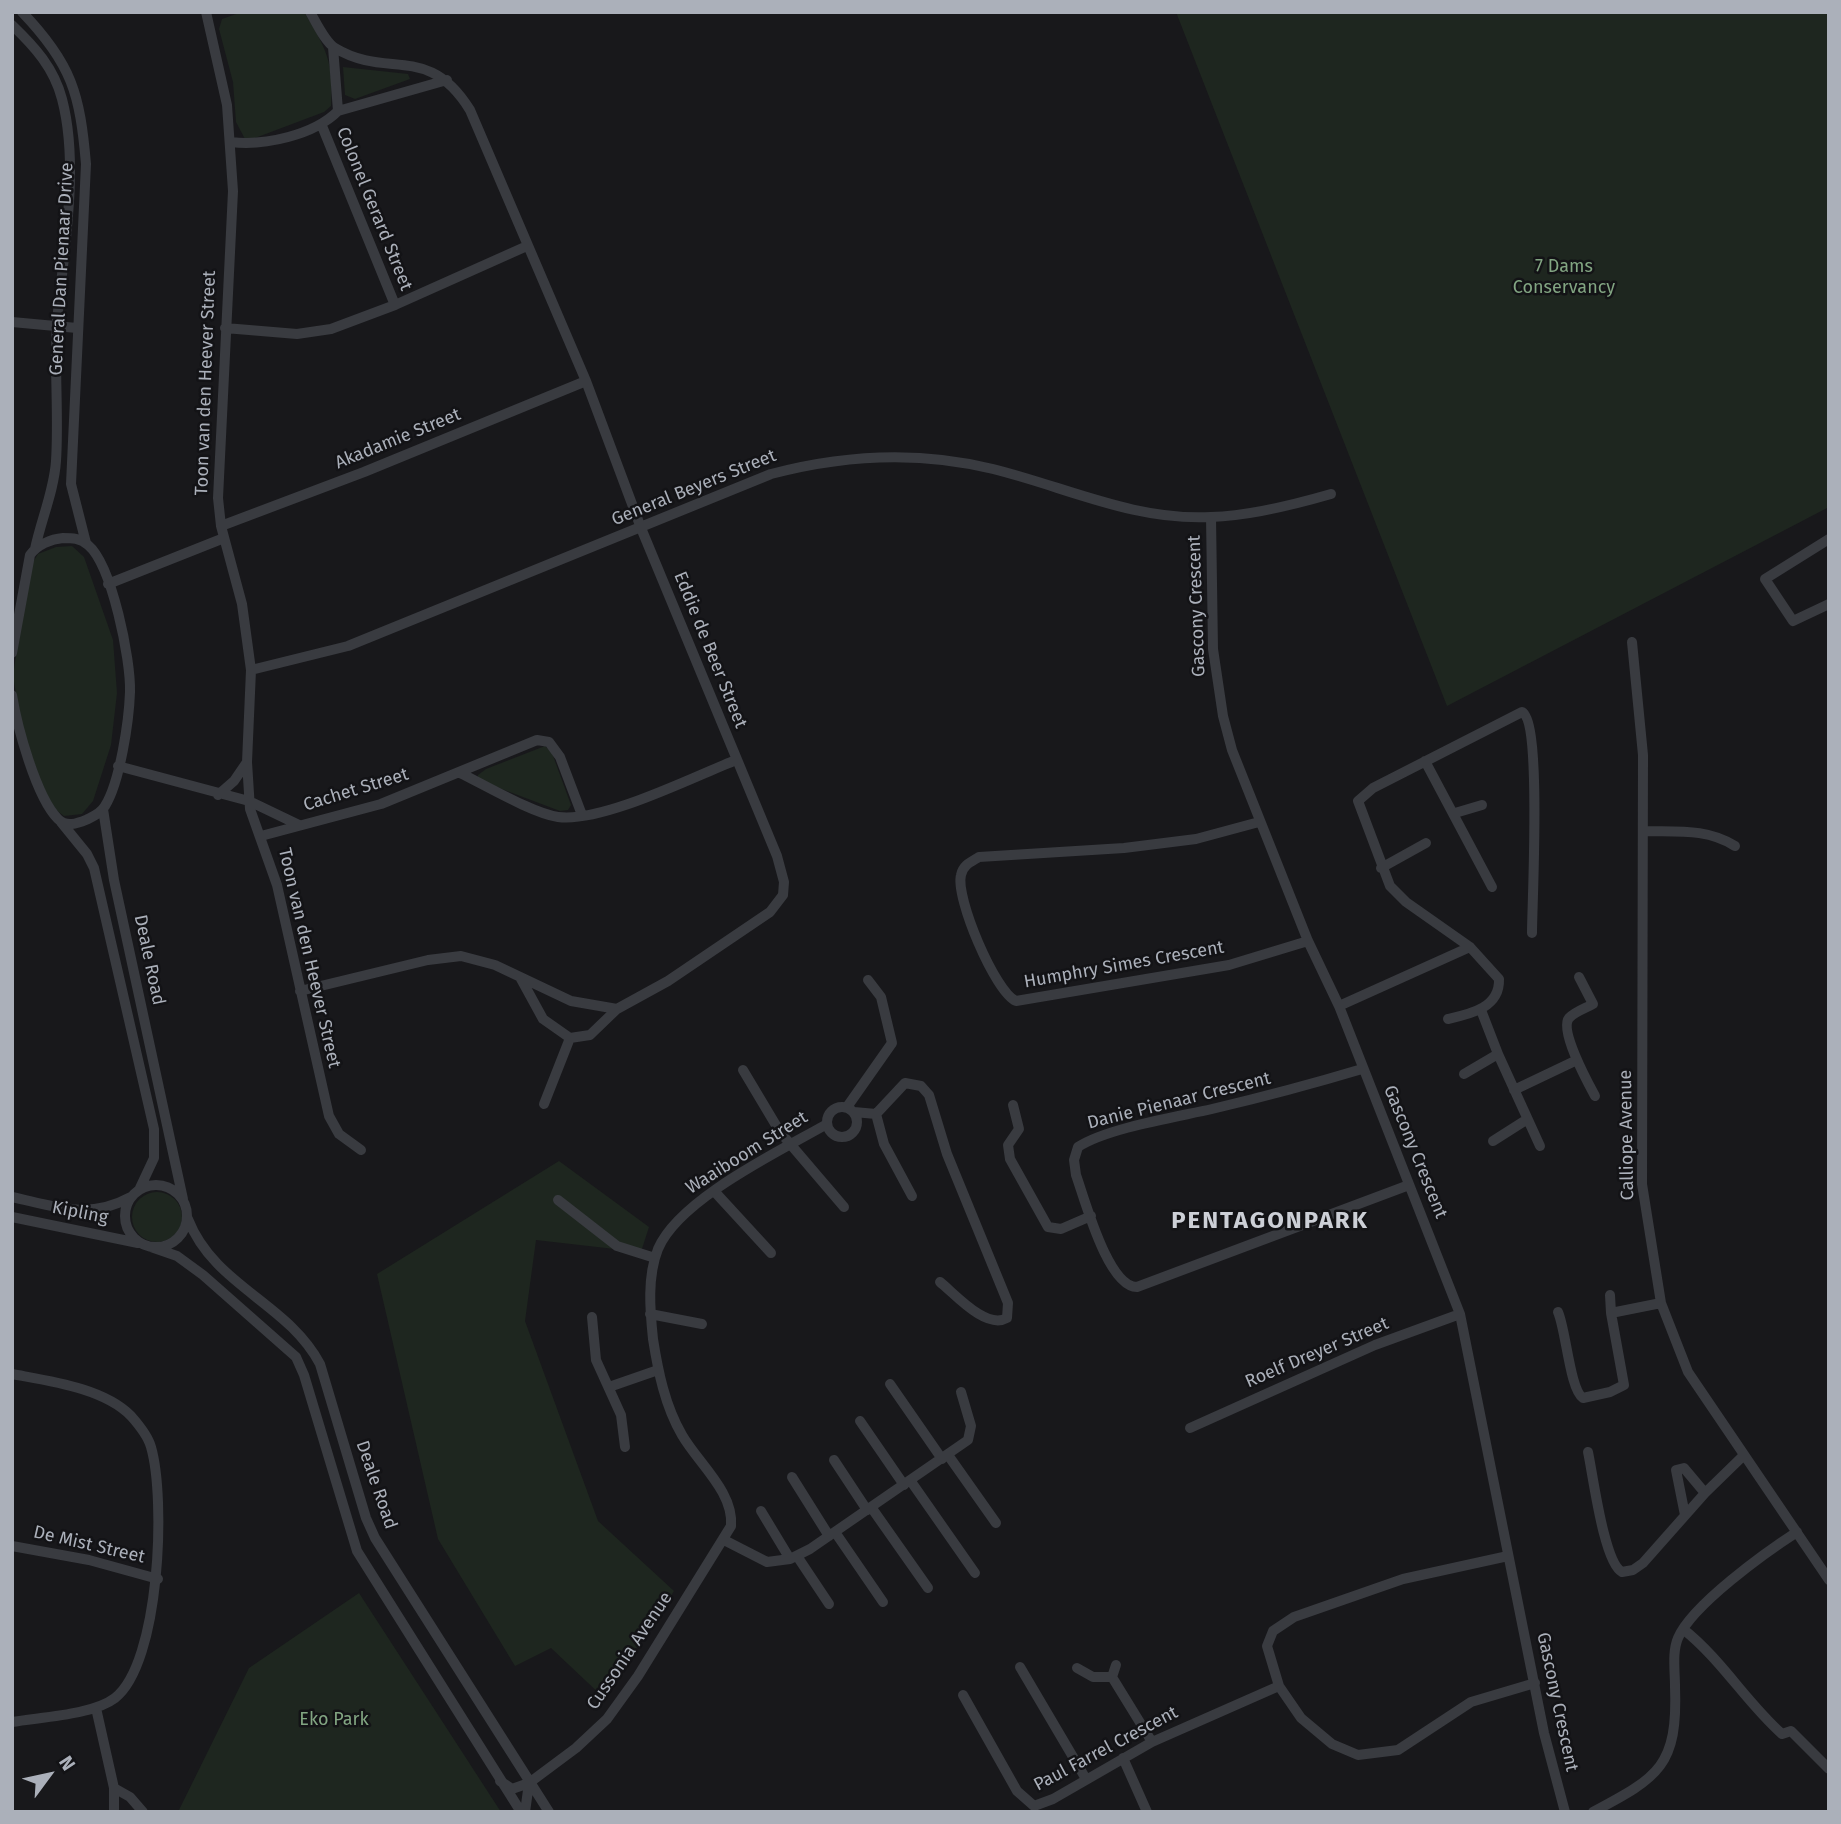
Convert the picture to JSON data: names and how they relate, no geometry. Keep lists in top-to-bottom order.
{
  "streets": {
    "street": [
      "Colonel Gerard Street",
      "General Dan Pienaar Drive",
      "Toon van den Heever Street",
      "Akadamie Street",
      "General Beyers Street",
      "Gascony Crescent",
      "Eddie de Beer Street",
      "Cachet Street",
      "Deale Road",
      "Humphry Simes Crescent",
      "Danie Pienaar Crescent",
      "Calliope Avenue",
      "Waaiboom Street",
      "Kipling",
      "Roelf Dreyer Street",
      "De Mist Street",
      "Cussonia Avenue",
      "Paul Farrel Crescent"
    ]
  },
  "crossings": [
    ["General Dan Pienaar Drive", "Deale Road"],
    ["Toon van den Heever Street", "Akadamie Street"],
    ["Toon van den Heever Street", "General Beyers Street"],
    ["Toon van den Heever Street", "Cachet Street"],
    ["Akadamie Street", "Eddie de Beer Street"],
    ["General Beyers Street", "Gascony Crescent"],
    ["General Beyers Street", "Eddie de Beer Street"],
    ["Gascony Crescent", "Humphry Simes Crescent"],
    ["Gascony Crescent", "Danie Pienaar Crescent"],
    ["Gascony Crescent", "Roelf Dreyer Street"],
    ["Deale Road", "Kipling"],
    ["Deale Road", "Cussonia Avenue"],
    ["Waaiboom Street", "Cussonia Avenue"]
  ],
  "districts": ["PENTAGONPARK"],
  "parks": ["7 Dams Conservancy", "Eko Park"],
  "north": "top right"
}
